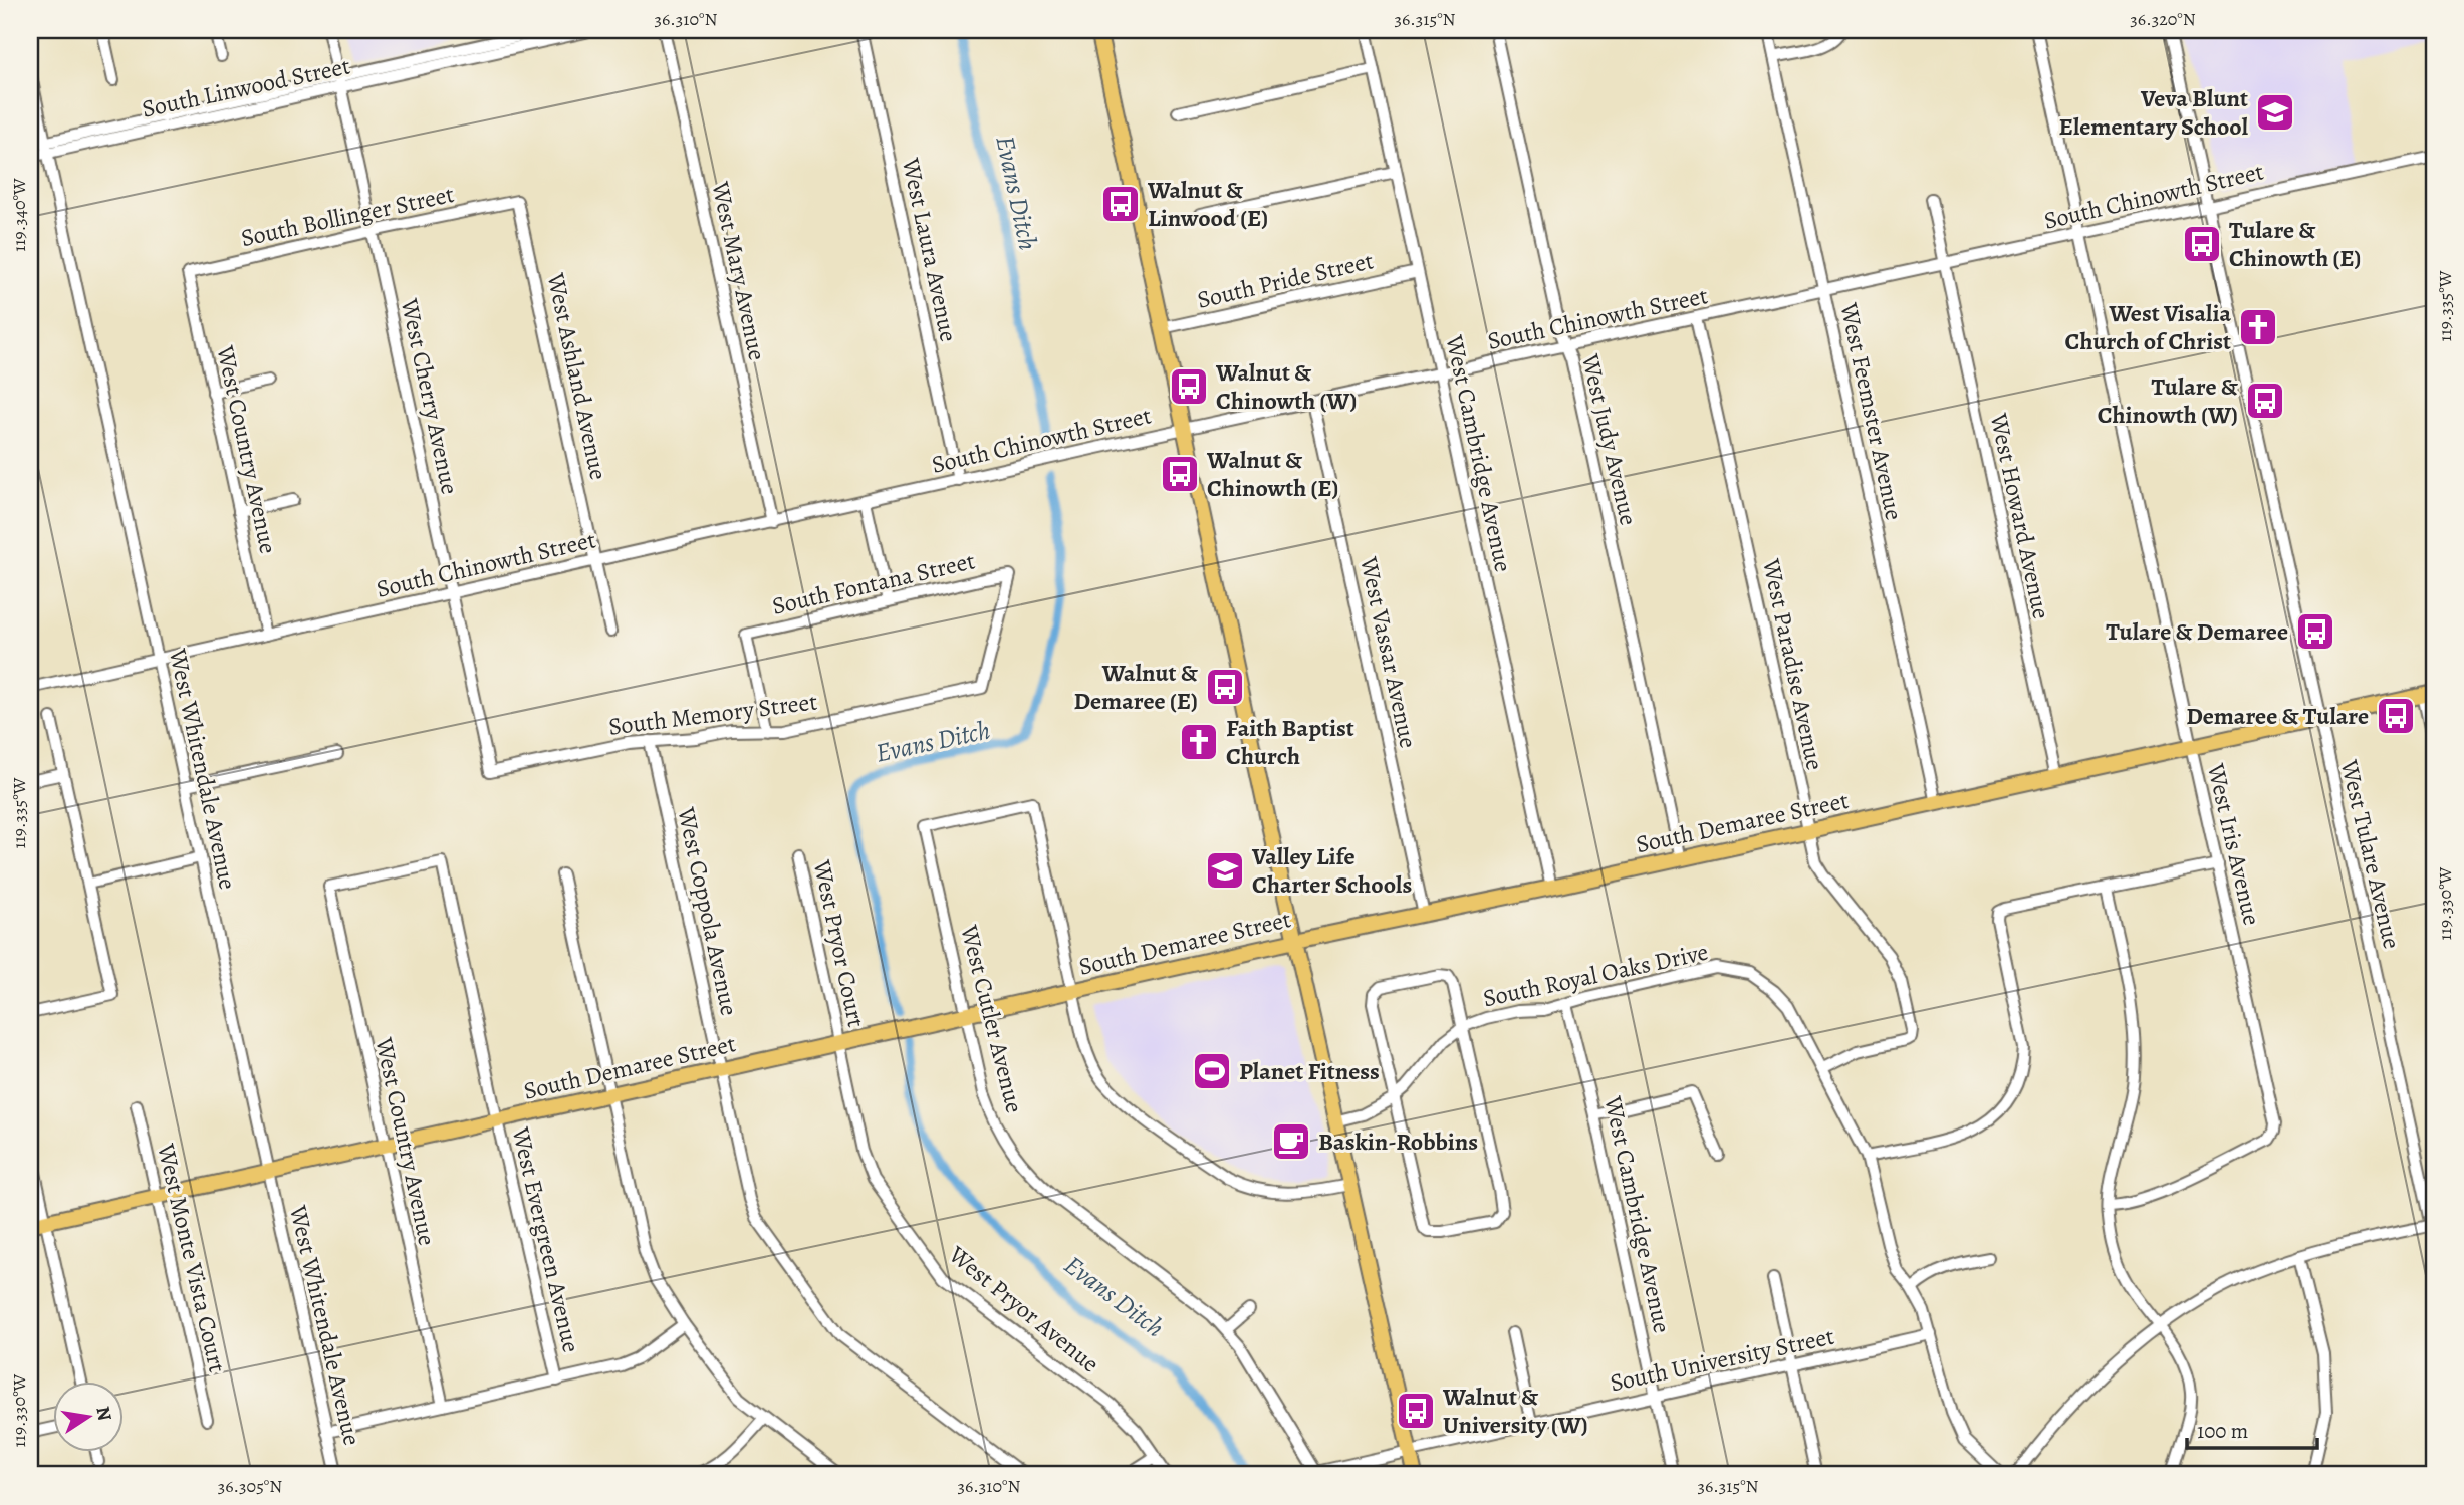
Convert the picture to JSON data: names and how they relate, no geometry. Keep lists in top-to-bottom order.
{
  "streets": {
    "main road": ["South Demaree Street"],
    "street": [
      "South Linwood Street",
      "South Chinowth Street",
      "South Bollinger Street",
      "West Laura Avenue",
      "West Mary Avenue",
      "South Pride Street",
      "West Ashland Avenue",
      "West Cherry Avenue",
      "West Feemster Avenue",
      "West Judy Avenue",
      "West Country Avenue",
      "West Cambridge Avenue",
      "West Howard Avenue",
      "South Fontana Street",
      "West Vassar Avenue",
      "West Paradise Avenue",
      "South Memory Street",
      "West Whitendale Avenue",
      "West Iris Avenue",
      "West Tulare Avenue",
      "West Coppola Avenue",
      "West Pryor Court",
      "South Royal Oaks Drive",
      "West Cutler Avenue",
      "West Evergreen Avenue",
      "West Monte Vista Court",
      "West Pryor Avenue",
      "South University Street"
    ]
  },
  "crossings": [
    ["South Linwood Street", "West Cherry Avenue"],
    ["South Linwood Street", "West Whitendale Avenue"],
    ["South Chinowth Street", "West Laura Avenue"],
    ["South Chinowth Street", "West Mary Avenue"],
    ["South Chinowth Street", "West Ashland Avenue"],
    ["South Chinowth Street", "West Cherry Avenue"],
    ["South Chinowth Street", "West Feemster Avenue"],
    ["South Chinowth Street", "West Judy Avenue"],
    ["South Chinowth Street", "West Country Avenue"],
    ["South Chinowth Street", "West Cambridge Avenue"],
    ["South Chinowth Street", "West Howard Avenue"],
    ["South Chinowth Street", "West Vassar Avenue"],
    ["South Chinowth Street", "West Paradise Avenue"],
    ["South Chinowth Street", "West Whitendale Avenue"],
    ["South Chinowth Street", "West Iris Avenue"],
    ["South Chinowth Street", "West Tulare Avenue"],
    ["South Bollinger Street", "West Ashland Avenue"],
    ["South Bollinger Street", "West Cherry Avenue"],
    ["South Bollinger Street", "West Country Avenue"],
    ["South Pride Street", "West Cambridge Avenue"],
    ["West Cherry Avenue", "South Memory Street"],
    ["West Feemster Avenue", "South Demaree Street"],
    ["West Judy Avenue", "South Demaree Street"],
    ["West Country Avenue", "South Demaree Street"],
    ["West Country Avenue", "West Evergreen Avenue"],
    ["West Cambridge Avenue", "South Demaree Street"],
    ["West Cambridge Avenue", "South Royal Oaks Drive"],
    ["West Cambridge Avenue", "South University Street"],
    ["West Howard Avenue", "South Demaree Street"],
    ["South Fontana Street", "South Memory Street"],
    ["West Vassar Avenue", "South Demaree Street"],
    ["West Paradise Avenue", "South Demaree Street"],
    ["West Paradise Avenue", "South Royal Oaks Drive"],
    ["South Memory Street", "West Coppola Avenue"],
    ["West Whitendale Avenue", "South Demaree Street"],
    ["South Demaree Street", "West Iris Avenue"],
    ["South Demaree Street", "West Tulare Avenue"],
    ["South Demaree Street", "West Coppola Avenue"],
    ["South Demaree Street", "West Pryor Court"],
    ["South Demaree Street", "West Cutler Avenue"],
    ["South Demaree Street", "West Evergreen Avenue"],
    ["South Demaree Street", "West Monte Vista Court"],
    ["South Demaree Street", "West Pryor Avenue"],
    ["West Pryor Court", "West Pryor Avenue"],
    ["West Cutler Avenue", "South University Street"]
  ],
  "water": ["Evans Ditch"],
  "places": {
    "school or university": ["Veva Blunt Elementary School", "Valley Life Charter Schools"],
    "bus stop": [
      "Walnut & Linwood (E)",
      "Tulare & Chinowth (E)",
      "Walnut & Chinowth (W)",
      "Tulare & Chinowth (W)",
      "Walnut & Chinowth (E)",
      "Tulare & Demaree",
      "Walnut & Demaree (E)",
      "Demaree & Tulare",
      "Walnut & University (W)"
    ],
    "church": ["West Visalia Church of Christ", "Faith Baptist Church"],
    "sports": ["Planet Fitness"],
    "cafe": ["Baskin-Robbins"]
  },
  "scale_bar": "100 m",
  "north": "right",
  "coordinates": [
    "36.310°N",
    "36.315°N",
    "36.320°N",
    "119.340°W",
    "119.335°W",
    "119.330°W",
    "36.305°N"
  ]
}
